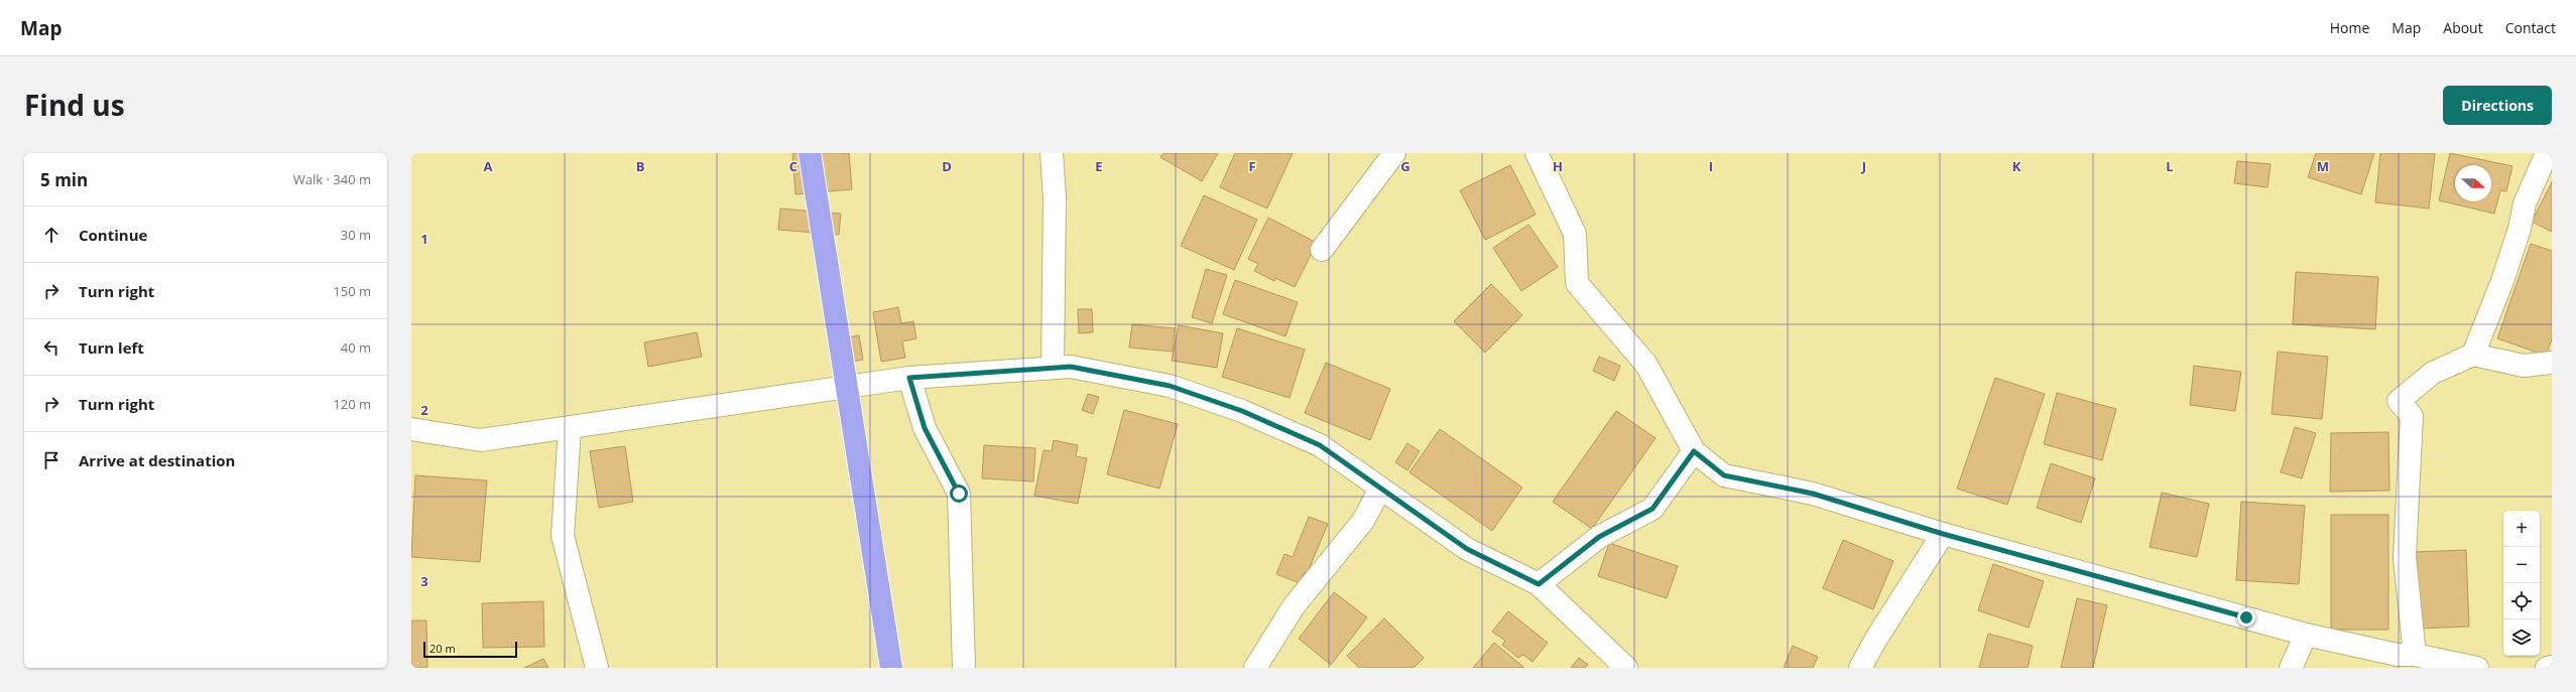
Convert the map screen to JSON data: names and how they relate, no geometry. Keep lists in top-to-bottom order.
{
  "scale_bar": "20 m",
  "north": "right",
  "page": {
    "header": "Map",
    "nav": [
      "Home",
      "Map",
      "About",
      "Contact"
    ],
    "title": "Find us",
    "buttons": "Directions",
    "heading": ["5 min", "Walk · 340 m"],
    "list": [
      ["Continue", "30 m"],
      ["Turn right", "150 m"],
      ["Turn left", "40 m"],
      ["Turn right", "120 m"],
      "Arrive at destination"
    ],
    "map_buttons": ["+", "−"],
    "scale": "20 m"
  },
  "grid": {
    "columns": [
      "A",
      "B",
      "C",
      "D",
      "E",
      "F",
      "G",
      "H",
      "I",
      "J",
      "K",
      "L",
      "M"
    ],
    "rows": ["1", "2", "3"]
  }
}
